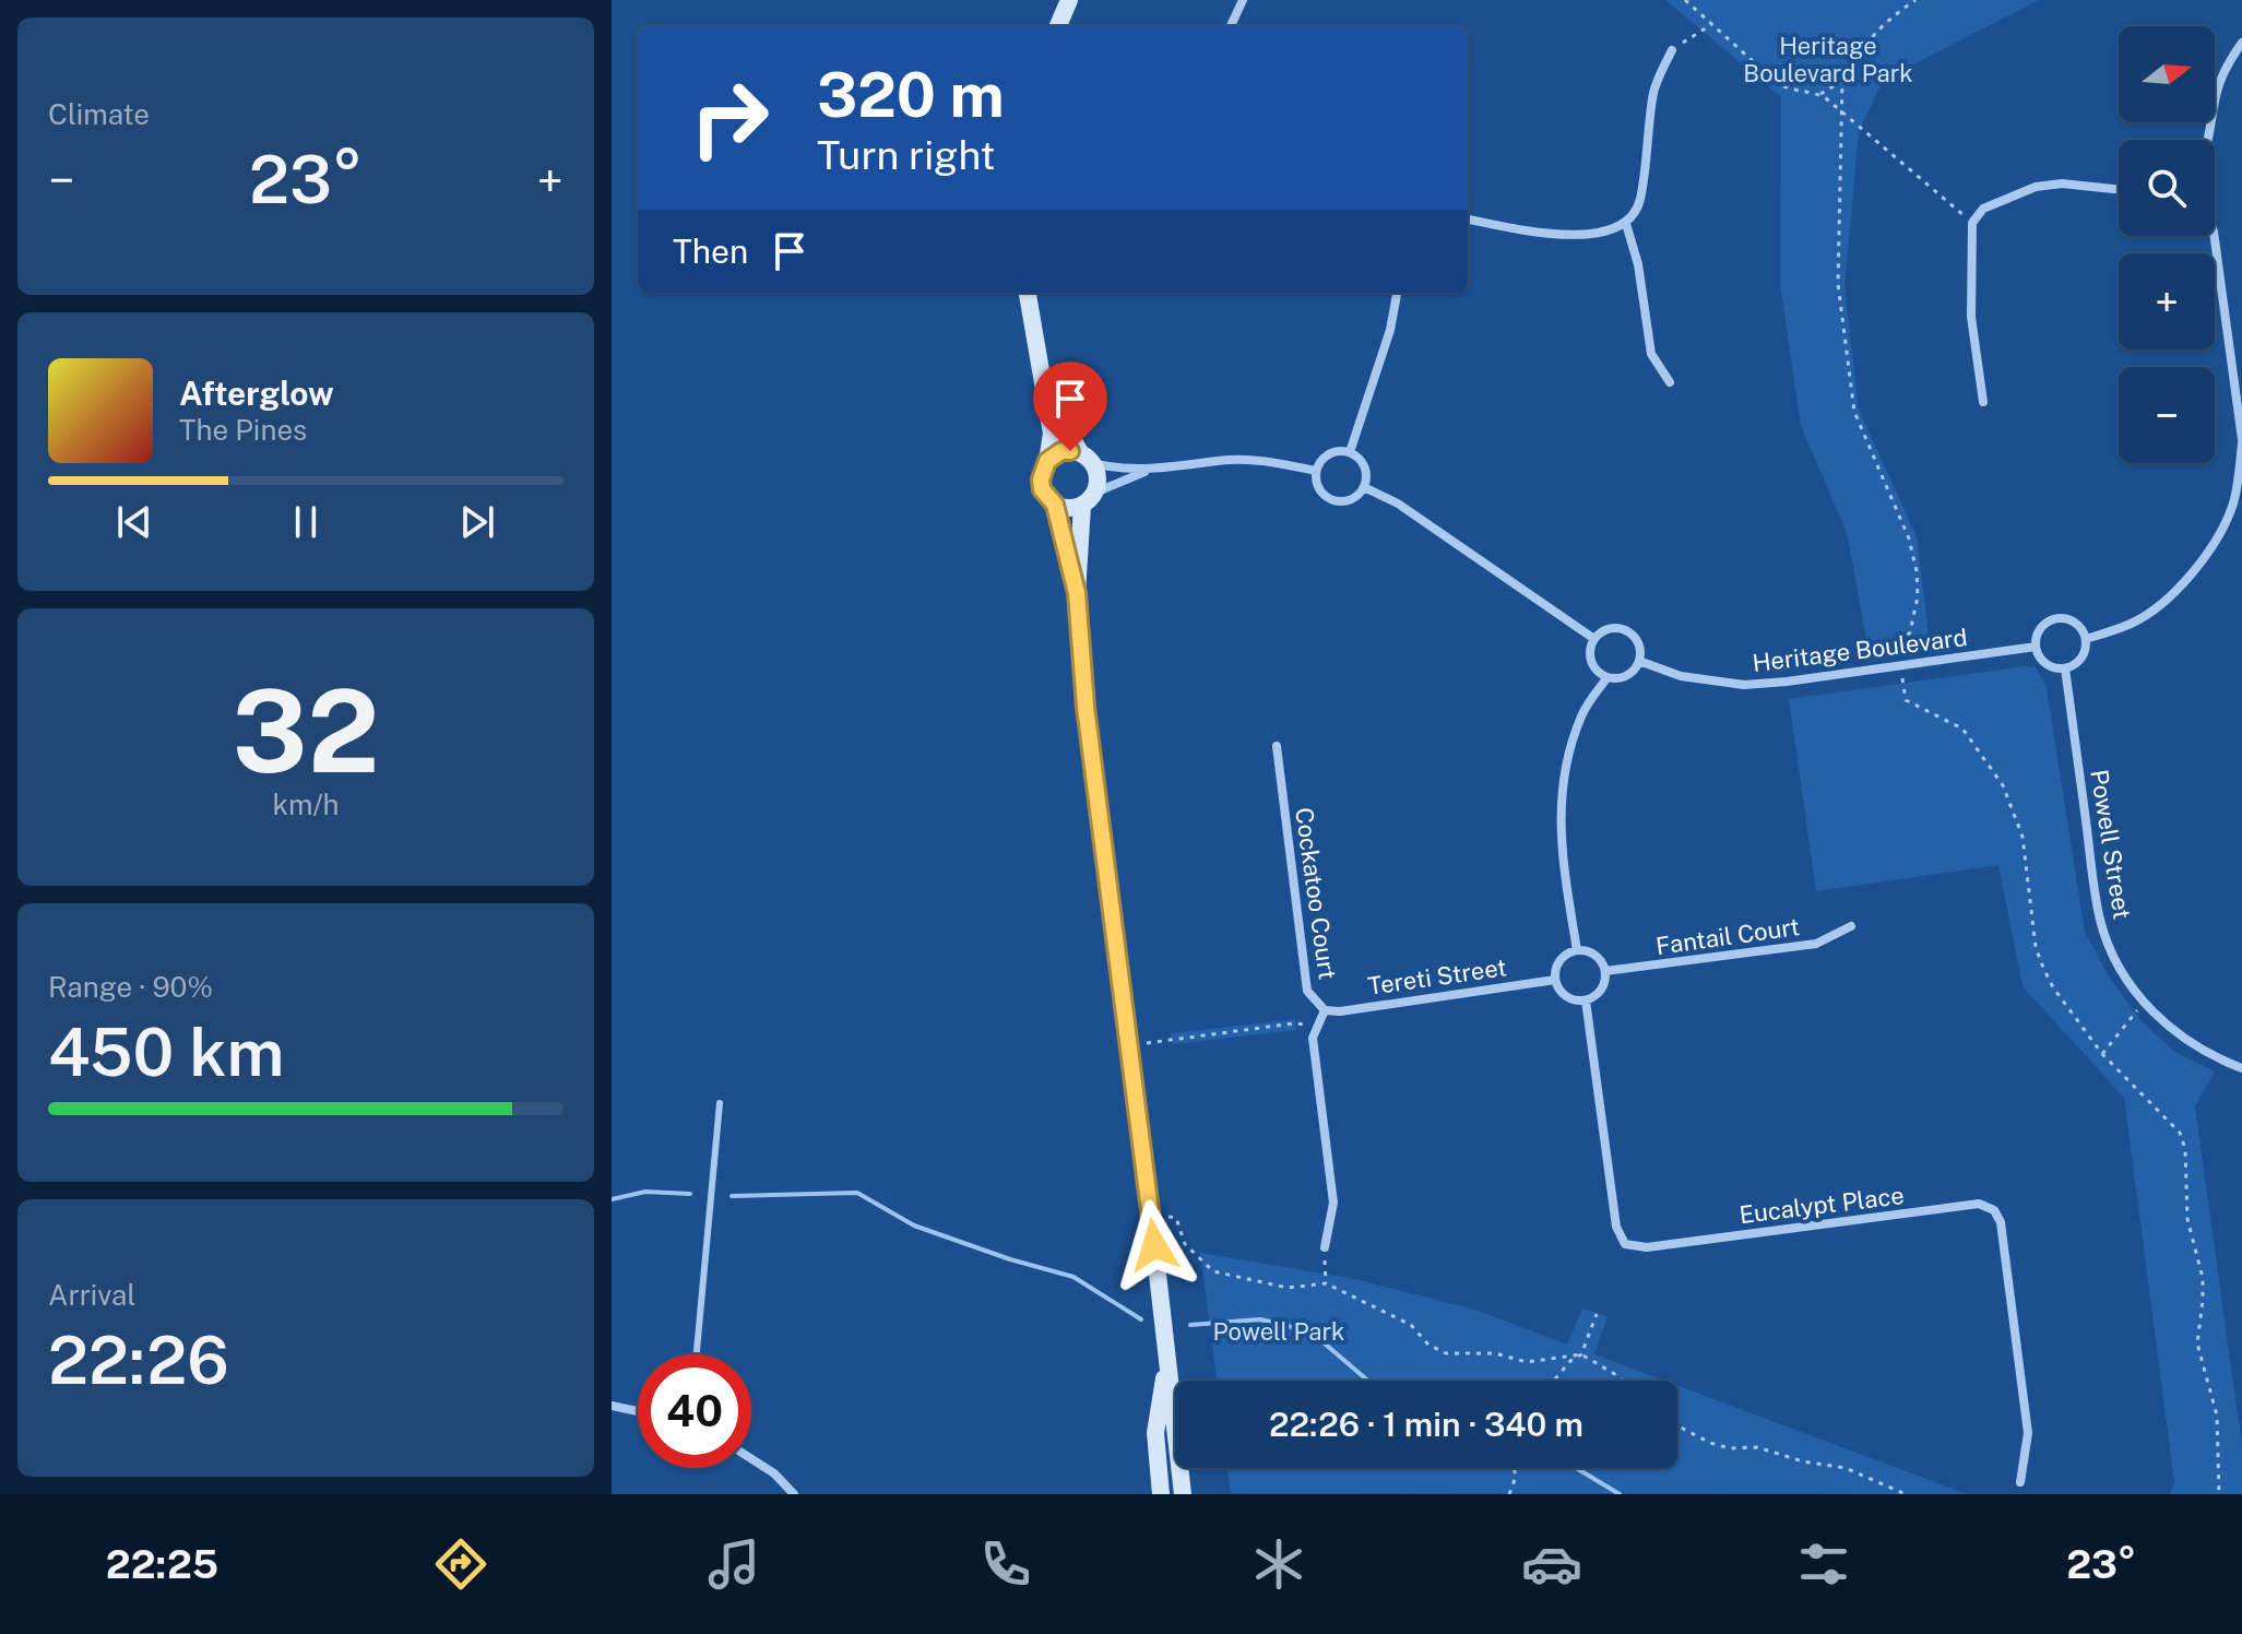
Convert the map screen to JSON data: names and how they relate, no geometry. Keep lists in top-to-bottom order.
{
  "streets": {
    "street": [
      "Heritage Boulevard",
      "Powell Street",
      "Cockatoo Court",
      "Fantail Court",
      "Tereti Street",
      "Eucalypt Place"
    ]
  },
  "crossings": [
    ["Heritage Boulevard", "Powell Street"],
    ["Cockatoo Court", "Tereti Street"],
    ["Fantail Court", "Tereti Street"],
    ["Fantail Court", "Eucalypt Place"],
    ["Tereti Street", "Eucalypt Place"]
  ],
  "parks": ["Heritage Boulevard Park", "Powell Park"],
  "north": "right",
  "page": {
    "tile": [
      "Climate",
      ["32", "km/h"],
      ["Range · 90%", "450 km"],
      ["Arrival", "22:26"]
    ],
    "map_buttons": ["+", "−"],
    "turn": ["320 m", "Turn right"],
    "heat": ["−", "23°", "+"],
    "then": "Then",
    "song": ["Afterglow", "The Pines"],
    "limit": "40",
    "trip": "22:26 · 1 min · 340 m",
    "tabs": ["22:25", "23°"]
  }
}
